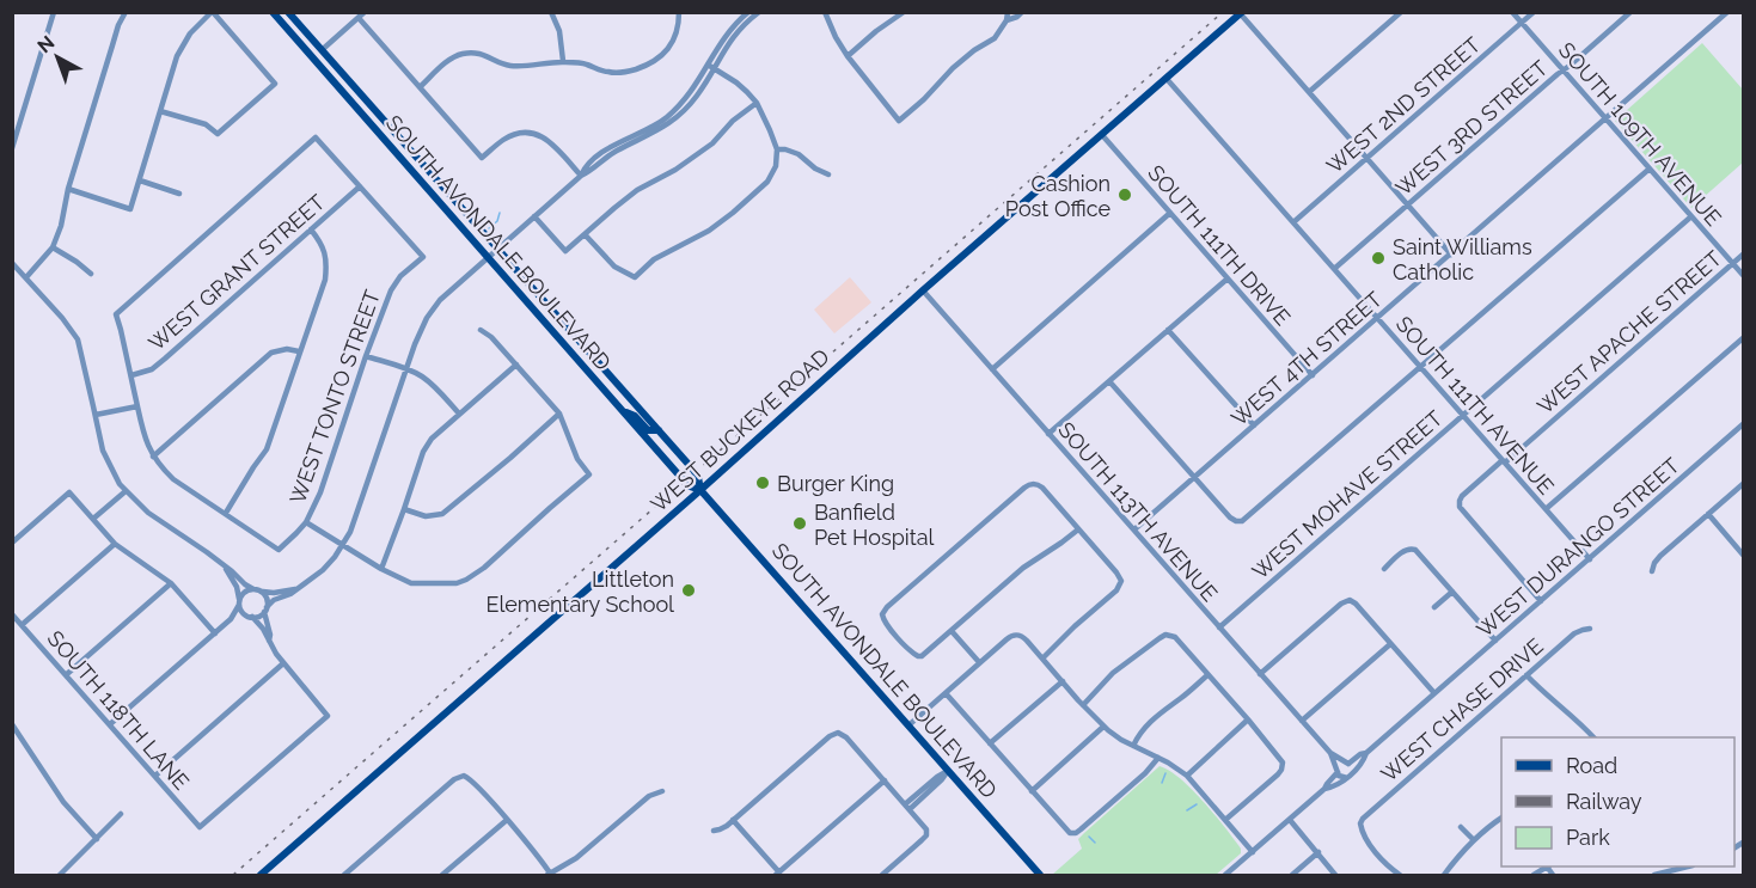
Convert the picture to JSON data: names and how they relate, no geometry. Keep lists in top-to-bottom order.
{
  "streets": {
    "main road": ["SOUTH AVONDALE BOULEVARD", "WEST BUCKEYE ROAD"],
    "street": [
      "WEST 2ND STREET",
      "WEST 3RD STREET",
      "SOUTH 109TH AVENUE",
      "SOUTH 111TH DRIVE",
      "WEST GRANT STREET",
      "WEST APACHE STREET",
      "WEST 4TH STREET",
      "WEST TONTO STREET",
      "SOUTH 111TH AVENUE",
      "WEST MOHAVE STREET",
      "SOUTH 113TH AVENUE",
      "WEST DURANGO STREET",
      "SOUTH 118TH LANE",
      "WEST CHASE DRIVE"
    ]
  },
  "crossings": [
    ["WEST 2ND STREET", "SOUTH 109TH AVENUE"],
    ["WEST 2ND STREET", "SOUTH 111TH AVENUE"],
    ["WEST 3RD STREET", "SOUTH 109TH AVENUE"],
    ["WEST 3RD STREET", "SOUTH 111TH AVENUE"],
    ["SOUTH 109TH AVENUE", "WEST APACHE STREET"],
    ["SOUTH 109TH AVENUE", "WEST 4TH STREET"],
    ["SOUTH 109TH AVENUE", "WEST MOHAVE STREET"],
    ["SOUTH AVONDALE BOULEVARD", "WEST BUCKEYE ROAD"],
    ["SOUTH 111TH DRIVE", "WEST 4TH STREET"],
    ["SOUTH 111TH DRIVE", "WEST BUCKEYE ROAD"],
    ["WEST GRANT STREET", "WEST TONTO STREET"],
    ["WEST APACHE STREET", "SOUTH 111TH AVENUE"],
    ["WEST APACHE STREET", "WEST DURANGO STREET"],
    ["WEST 4TH STREET", "SOUTH 111TH AVENUE"],
    ["WEST 4TH STREET", "SOUTH 113TH AVENUE"],
    ["SOUTH 111TH AVENUE", "WEST BUCKEYE ROAD"],
    ["SOUTH 111TH AVENUE", "WEST MOHAVE STREET"],
    ["SOUTH 111TH AVENUE", "WEST DURANGO STREET"],
    ["WEST BUCKEYE ROAD", "SOUTH 113TH AVENUE"],
    ["WEST MOHAVE STREET", "SOUTH 113TH AVENUE"]
  ],
  "places": [
    "Cashion Post Office",
    "Saint Williams Catholic",
    "Burger King",
    "Banfield Pet Hospital",
    "Littleton Elementary School"
  ],
  "legend": ["Road", "Railway", "Park"],
  "north": "top left"
}
